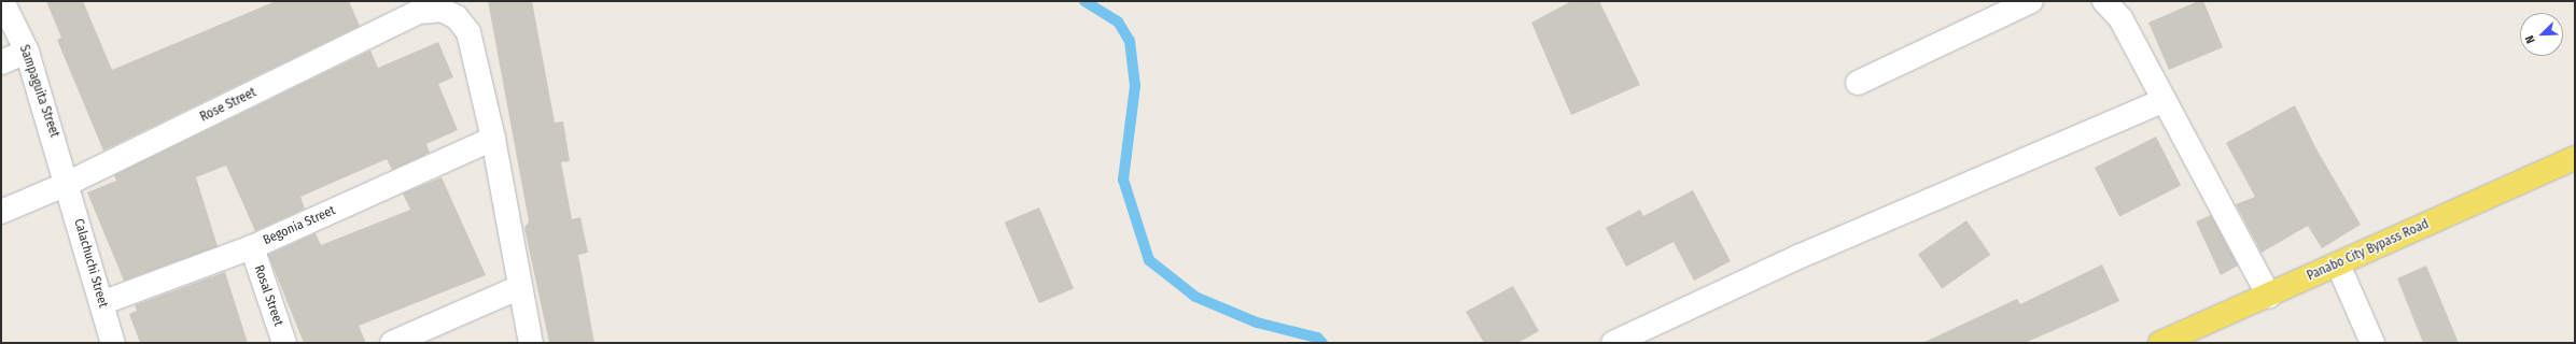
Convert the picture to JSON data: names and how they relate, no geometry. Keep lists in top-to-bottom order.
{
  "streets": {
    "main road": ["Panabo City Bypass Road"],
    "street": [
      "Sampaguita Street",
      "Rose Street",
      "Begonia Street",
      "Calachuchi Street",
      "Rosal Street"
    ]
  },
  "crossings": [
    ["Sampaguita Street", "Rose Street"],
    ["Sampaguita Street", "Calachuchi Street"],
    ["Rose Street", "Begonia Street"],
    ["Rose Street", "Calachuchi Street"],
    ["Begonia Street", "Calachuchi Street"],
    ["Begonia Street", "Rosal Street"]
  ],
  "north": "bottom left"
}
